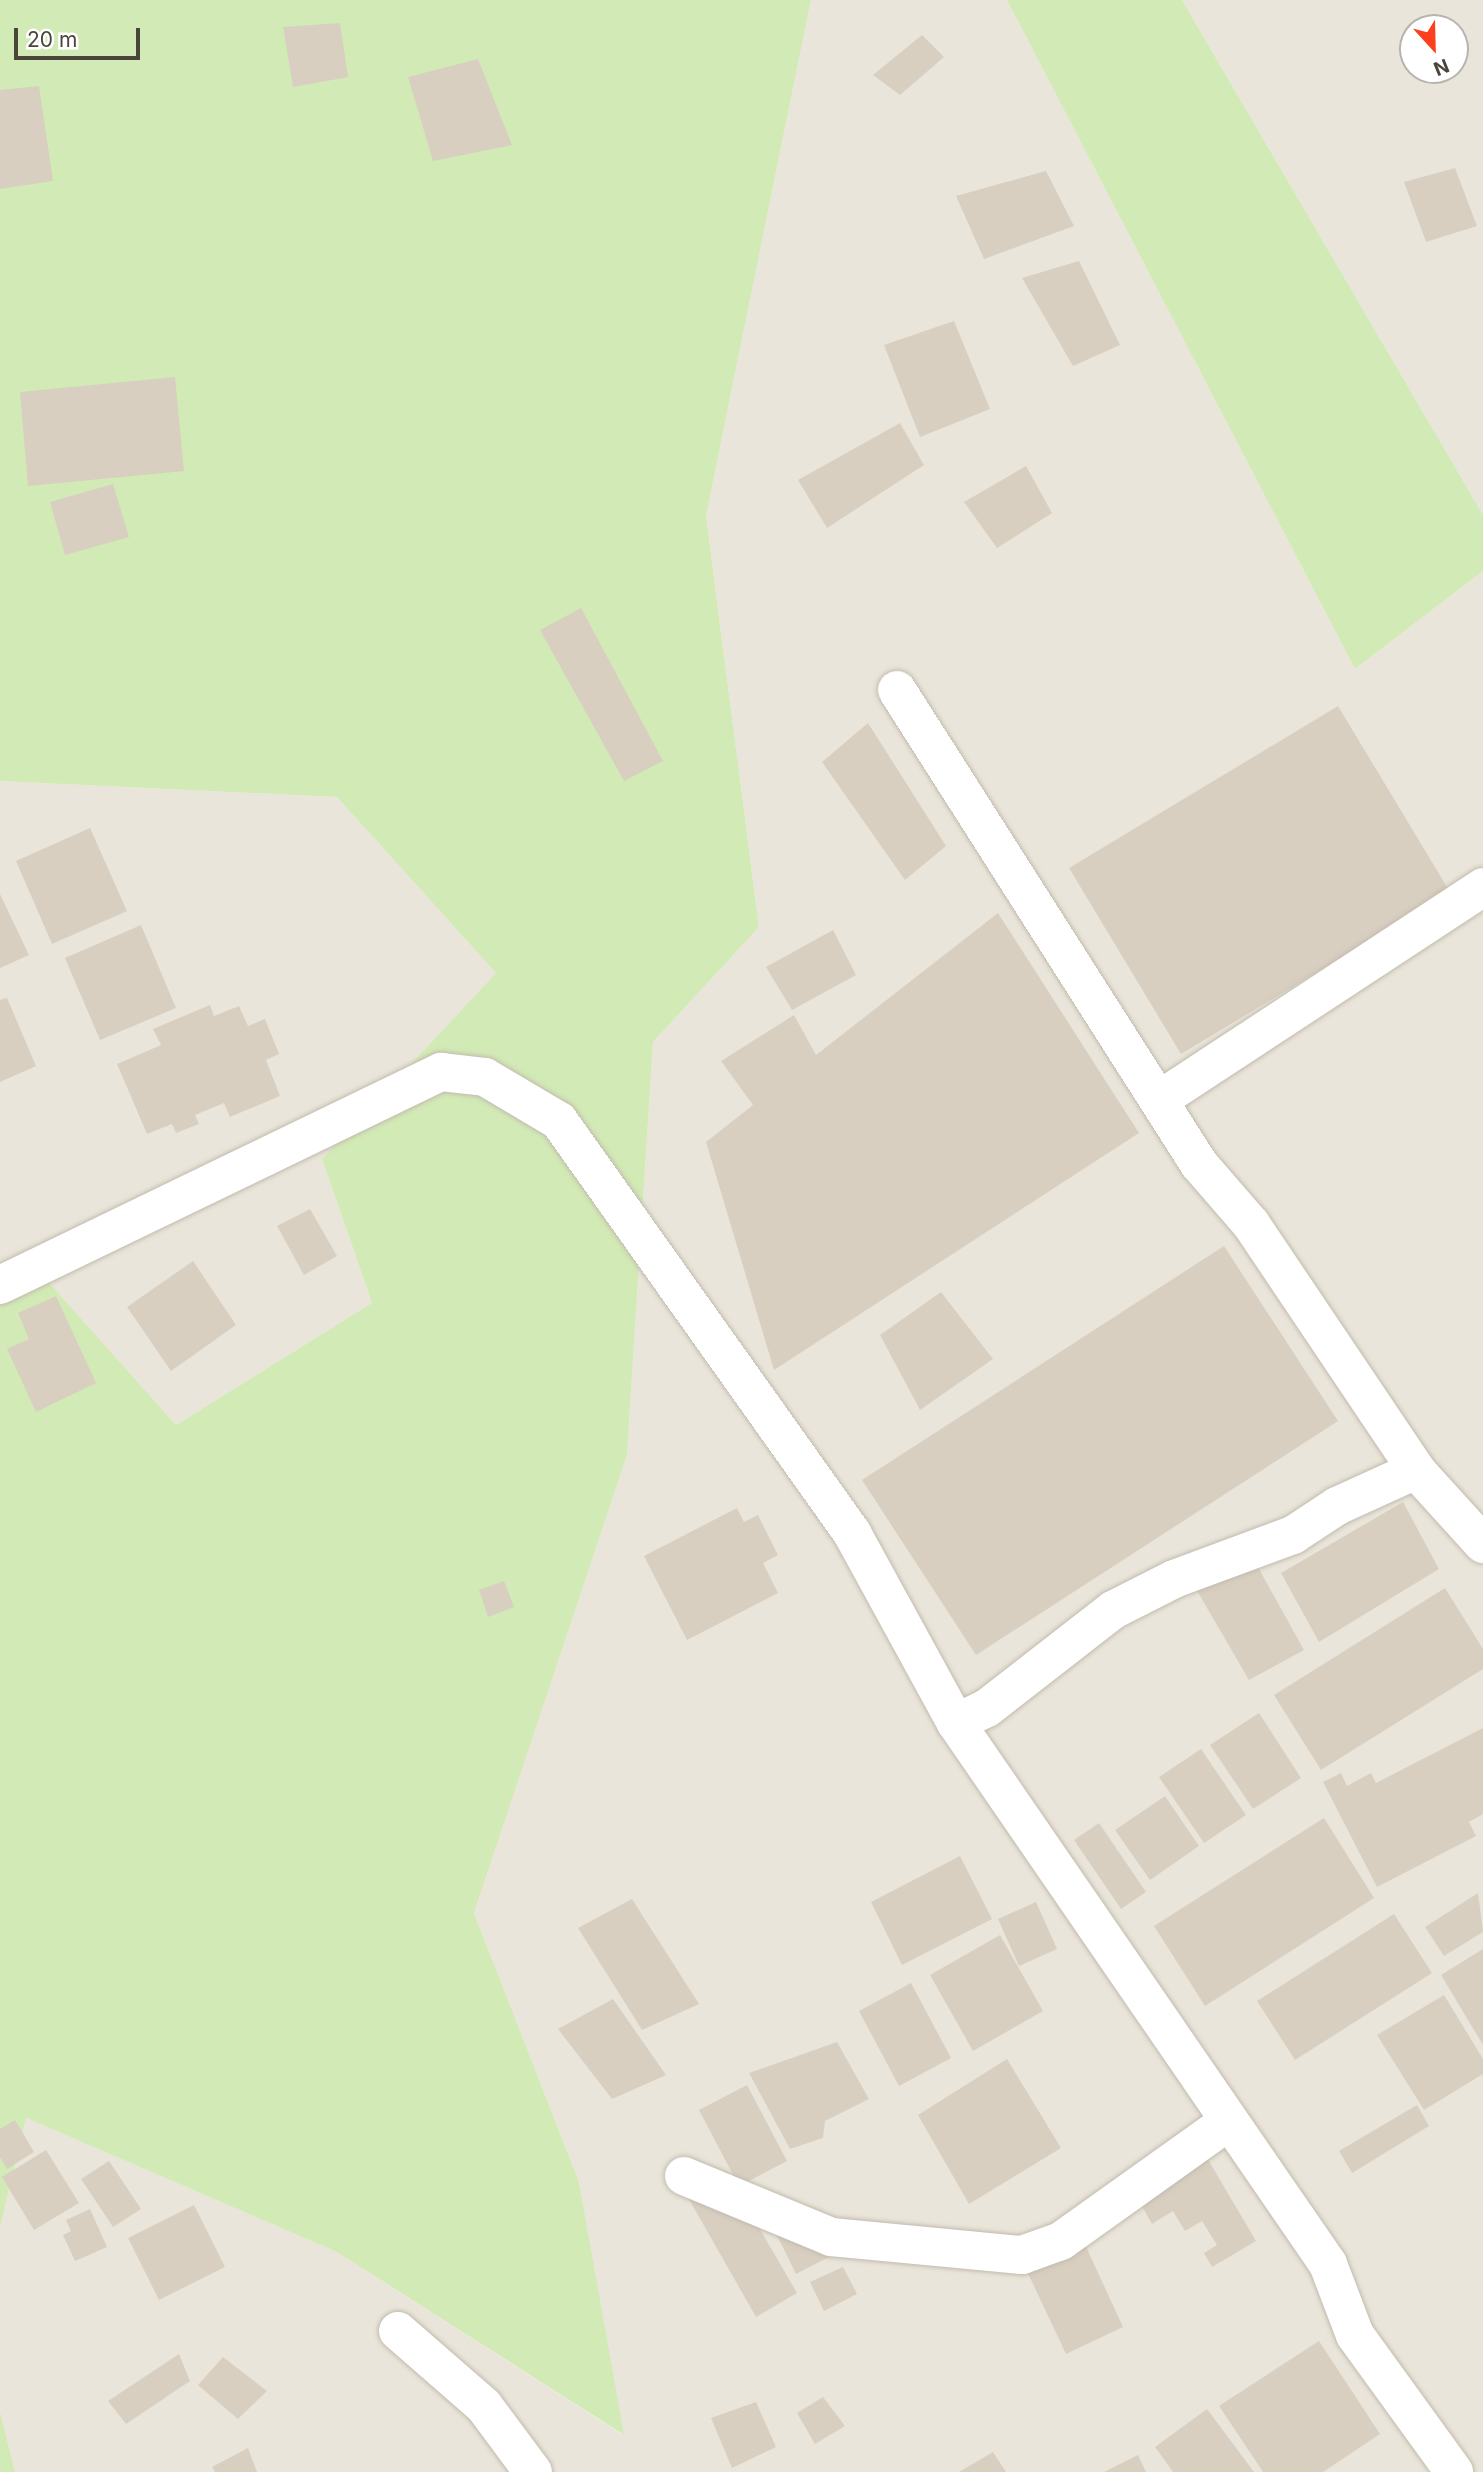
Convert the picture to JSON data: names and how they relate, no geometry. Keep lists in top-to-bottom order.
{
  "scale_bar": "20 m",
  "north": "bottom"
}
